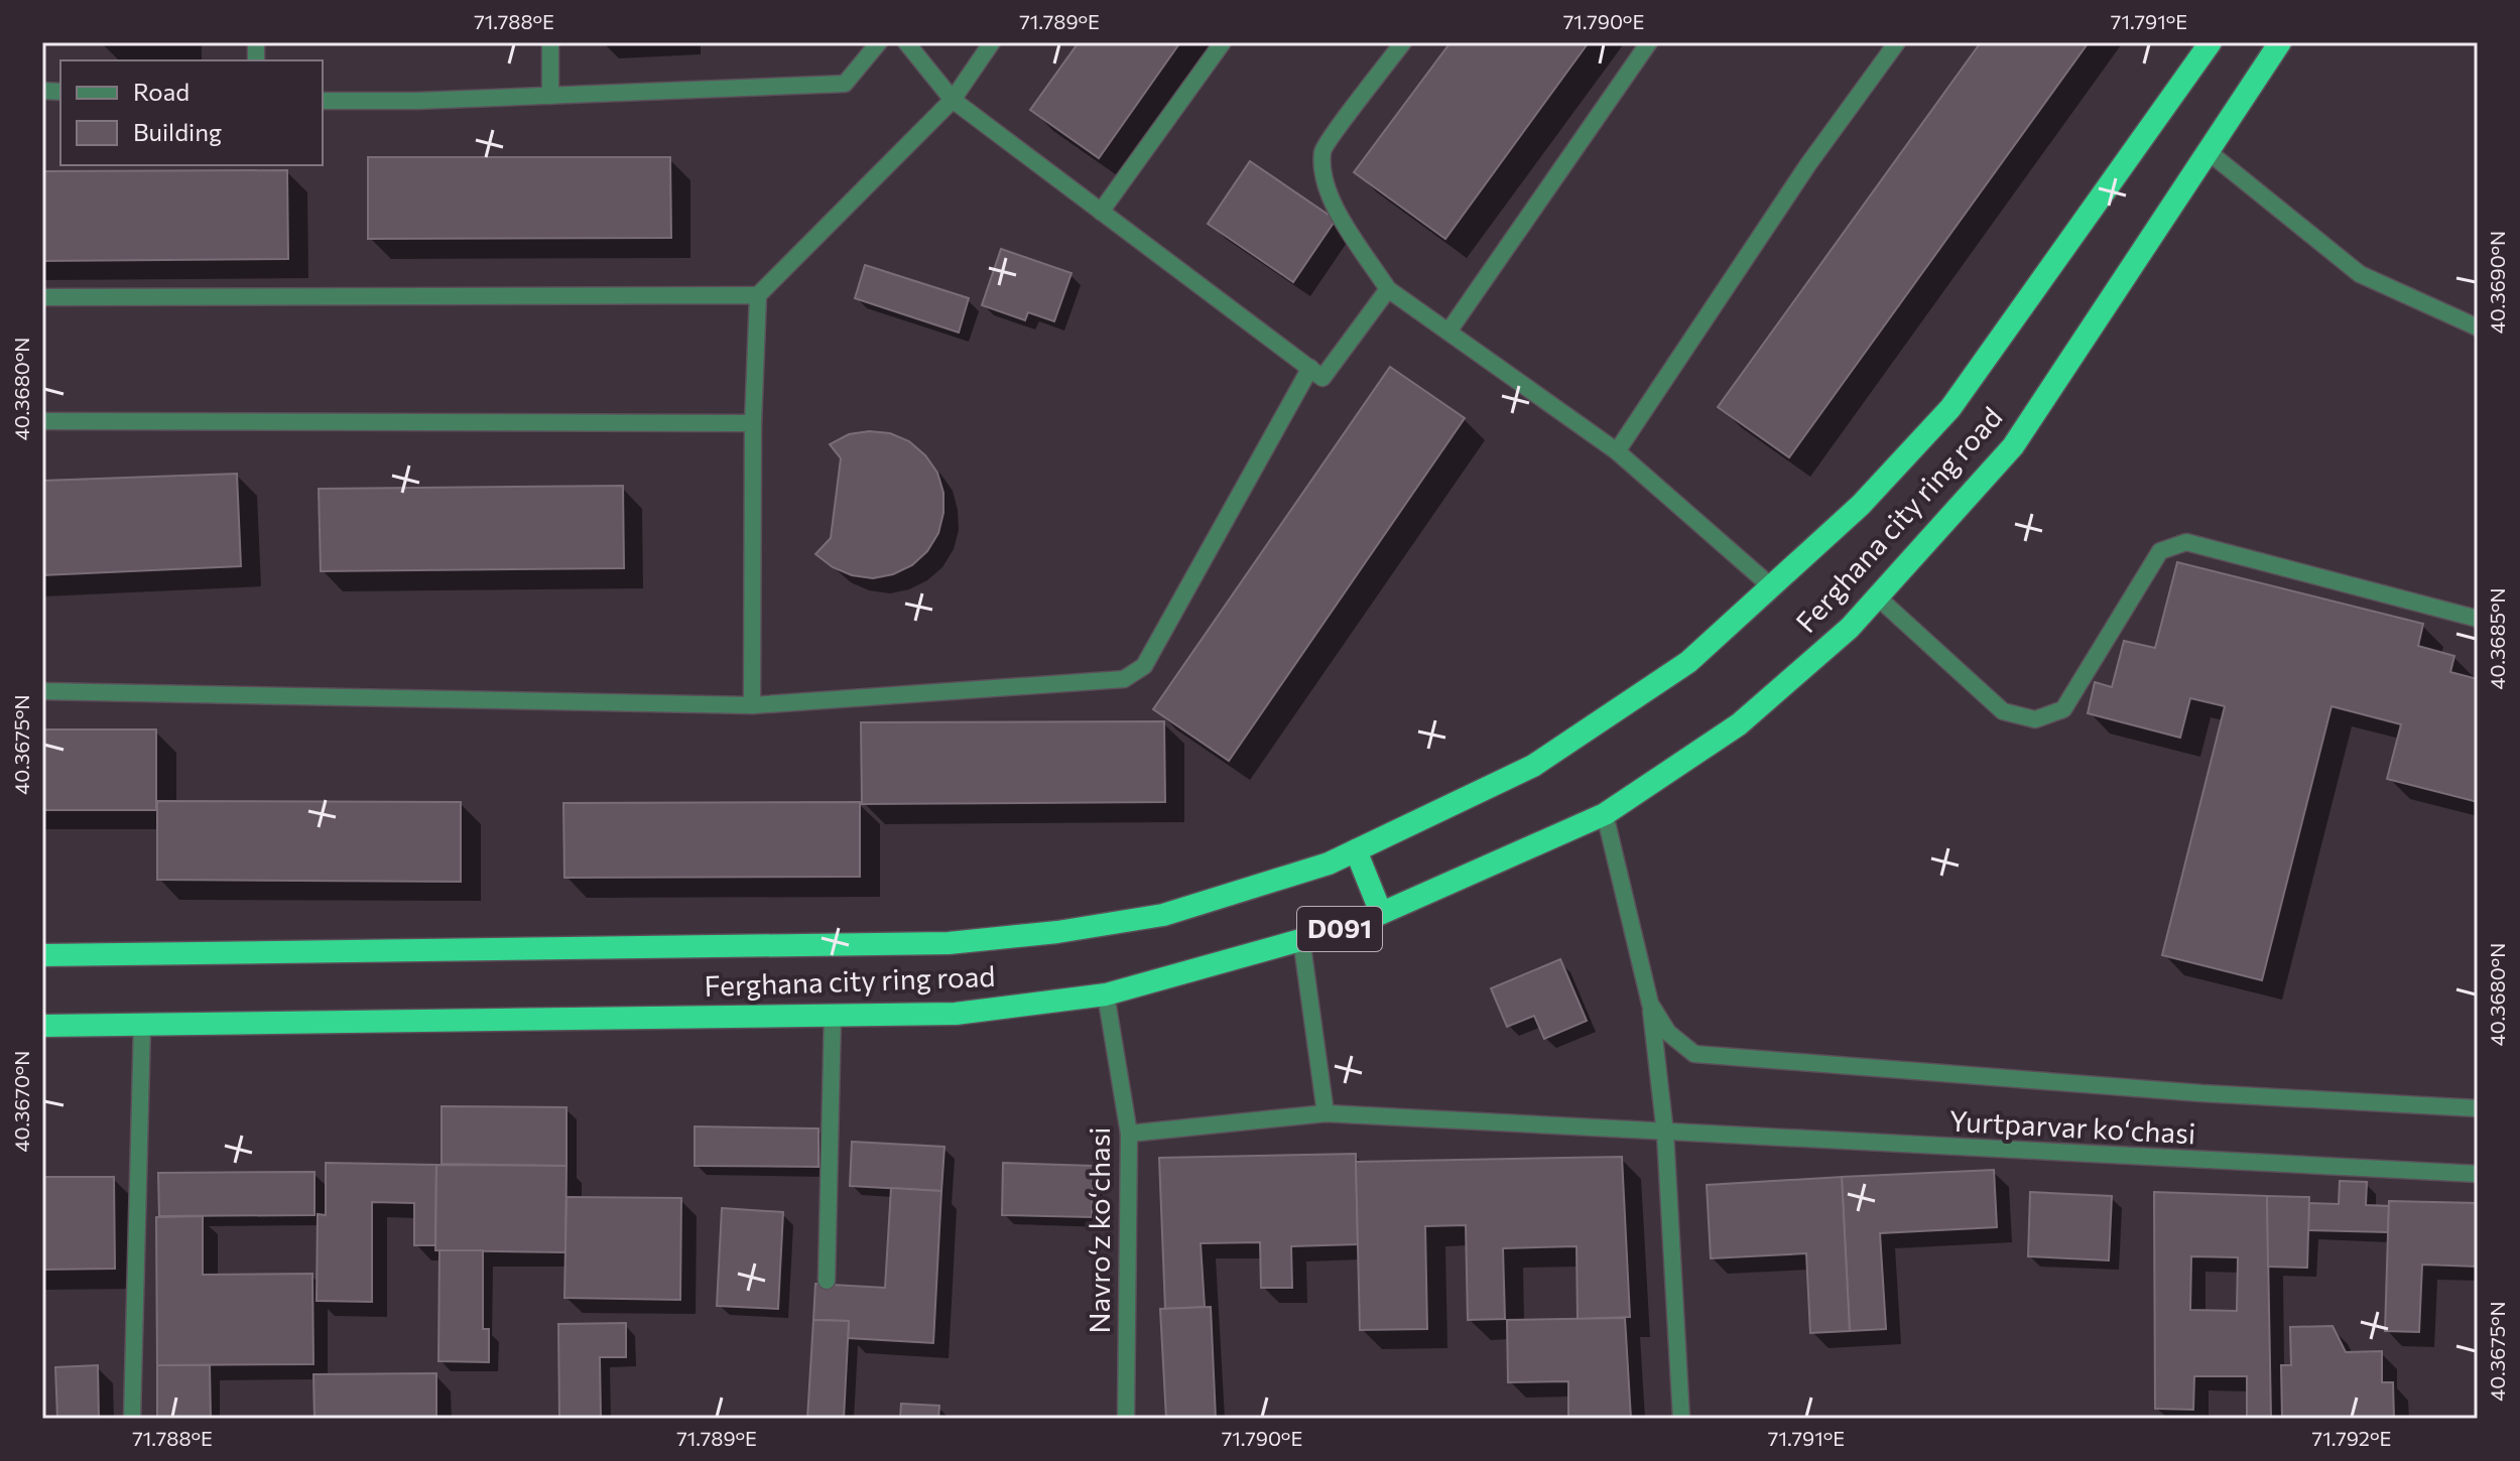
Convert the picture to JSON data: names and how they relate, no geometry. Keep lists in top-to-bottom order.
{
  "streets": {
    "highway": ["Ferghana city ring road", "D091"],
    "street": ["Yurtparvar koʻchasi", "Navroʻz koʻchasi"]
  },
  "crossings": [
    ["Ferghana city ring road", "D091"],
    ["Ferghana city ring road", "Navroʻz koʻchasi"],
    ["Yurtparvar koʻchasi", "Navroʻz koʻchasi"]
  ],
  "legend": ["Road", "Building"],
  "coordinates": [
    "71.788°E",
    "71.789°E",
    "71.790°E",
    "71.791°E",
    "40.3690°N",
    "40.3680°N",
    "40.3685°N",
    "40.3675°N",
    "40.3670°N",
    "71.792°E"
  ]
}
